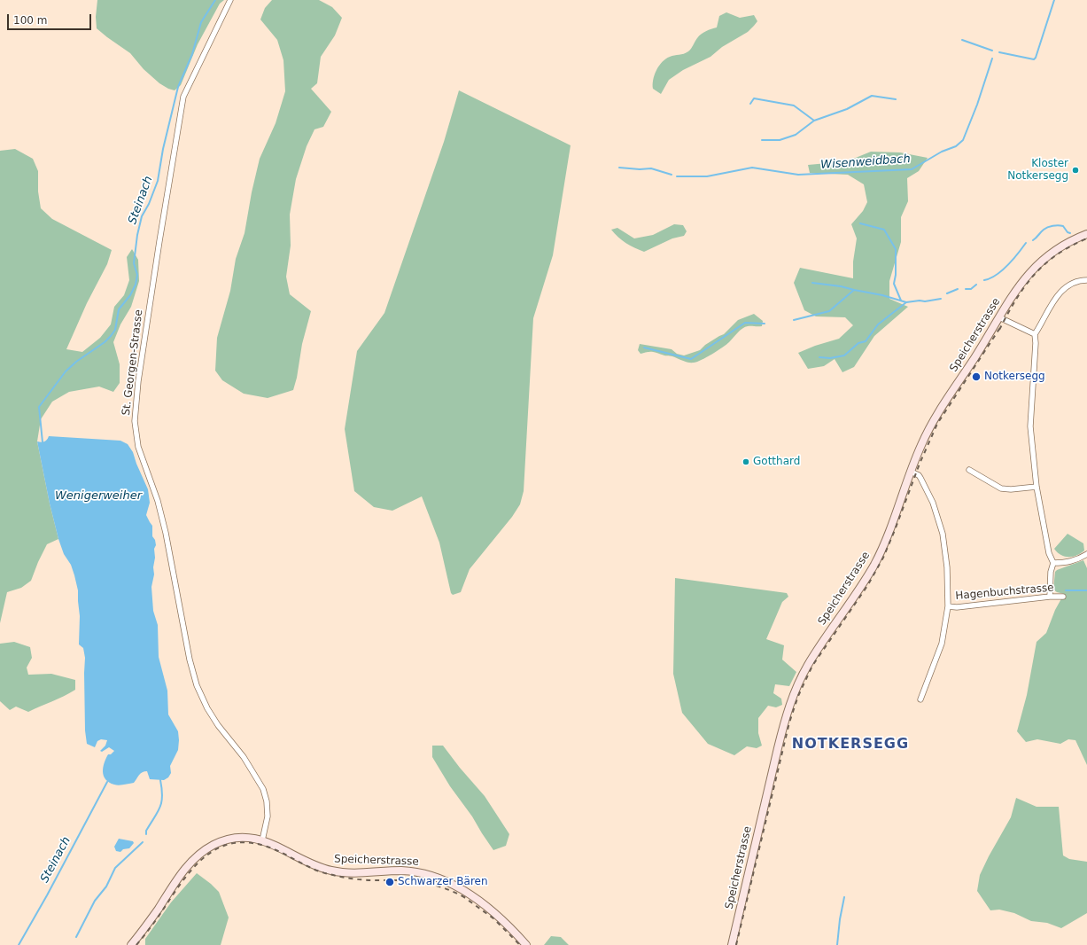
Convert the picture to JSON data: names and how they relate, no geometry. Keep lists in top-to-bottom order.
{
  "streets": {
    "main road": ["Speicherstrasse"],
    "street": ["St. Georgen-Strasse", "Hagenbuchstrasse"]
  },
  "crossings": [
    ["Speicherstrasse", "St. Georgen-Strasse"]
  ],
  "districts": ["NOTKERSEGG"],
  "water": ["Wisenweidbach", "Steinach", "Wenigerweiher"],
  "places": [
    "Kloster Notkersegg",
    "Notkersegg",
    "Gotthard",
    "Schwarzer Bären"
  ],
  "scale_bar": "100 m"
}
